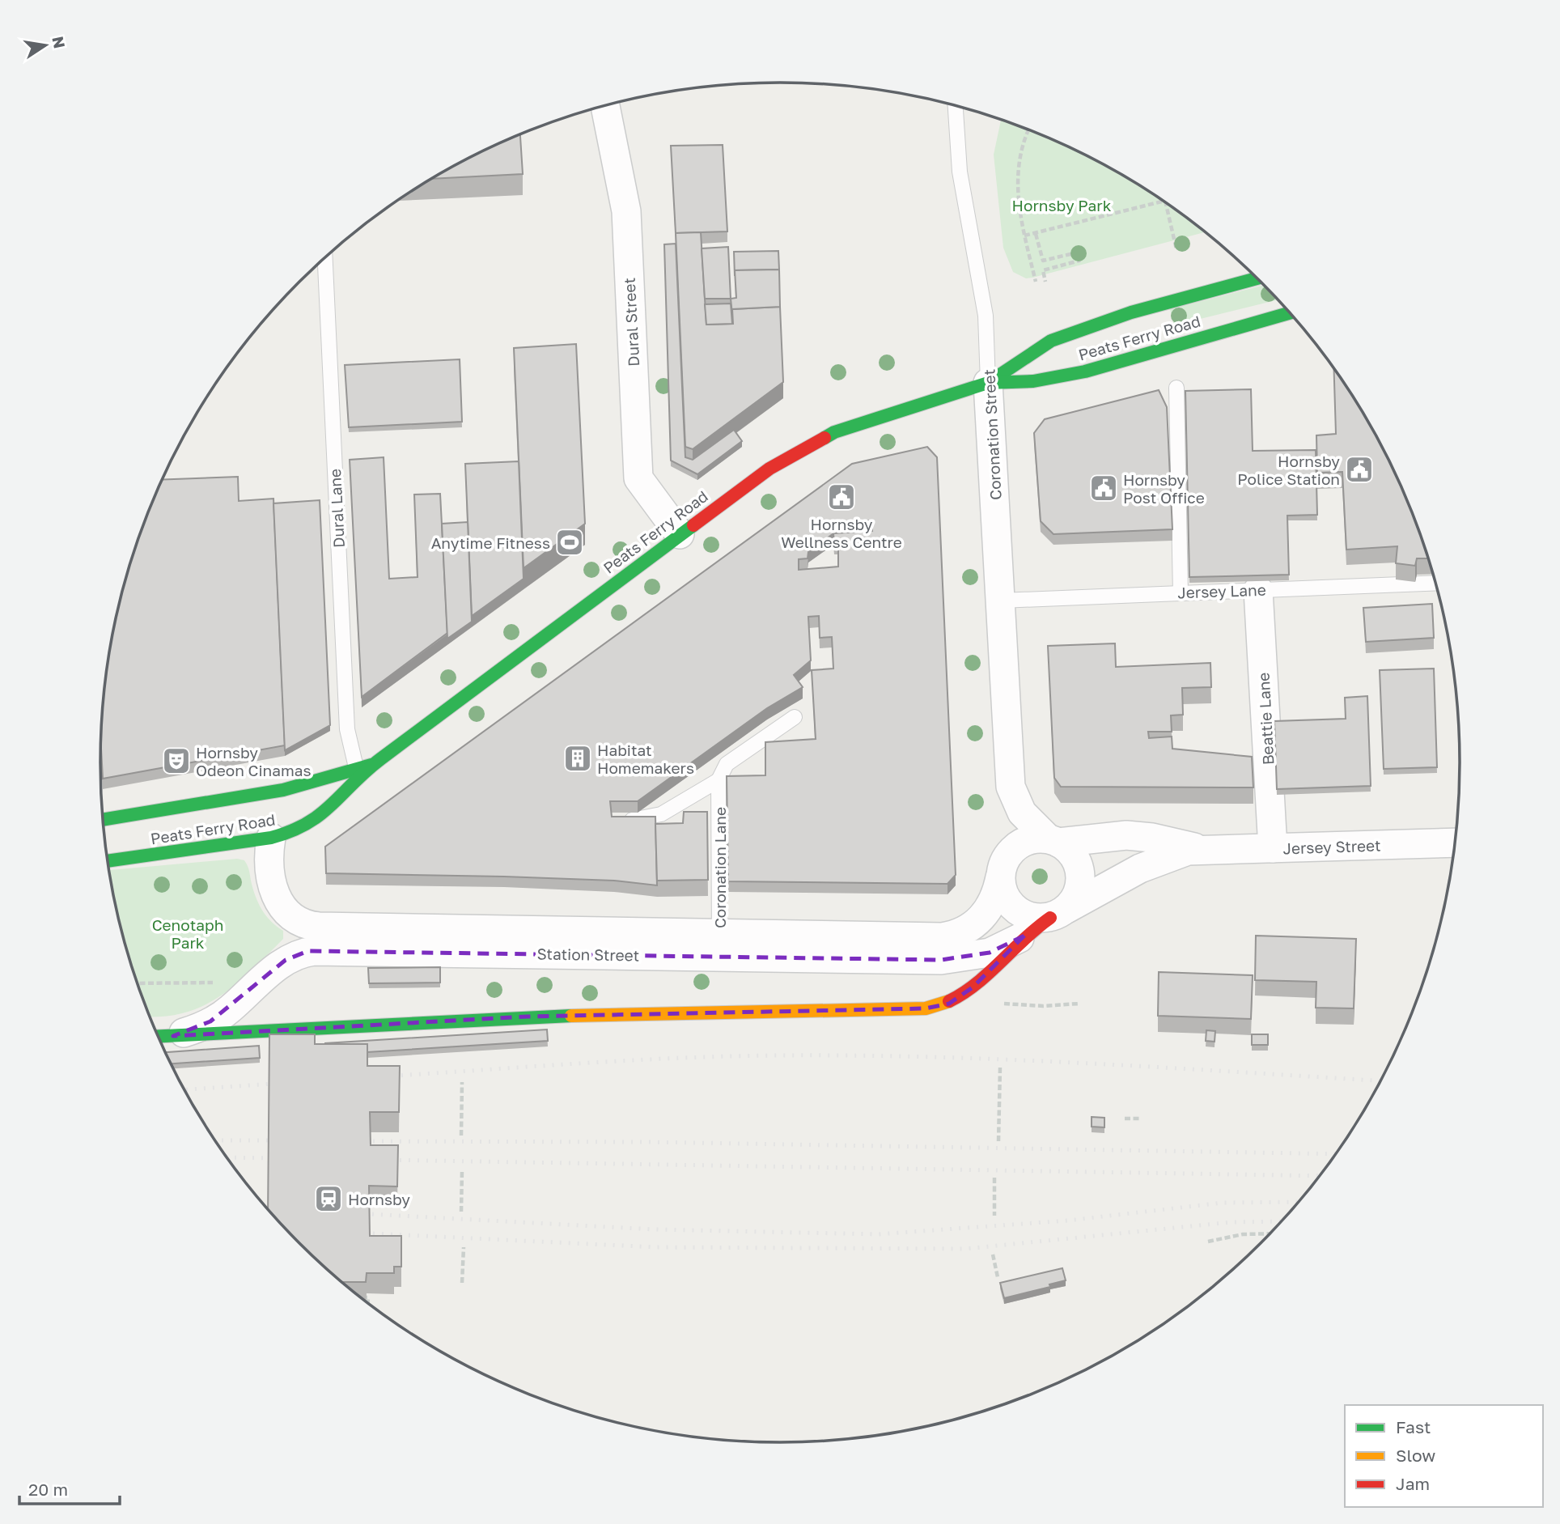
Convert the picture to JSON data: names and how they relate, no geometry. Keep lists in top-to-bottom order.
{
  "streets": {
    "main road": ["Peats Ferry Road", "Station Street"],
    "street": [
      "Dural Street",
      "Coronation Street",
      "Beattie Lane",
      "Jersey Street"
    ],
    "lane": ["Dural Lane", "Jersey Lane", "Coronation Lane"]
  },
  "crossings": [
    ["Dural Street", "Peats Ferry Road"],
    ["Peats Ferry Road", "Coronation Street"],
    ["Peats Ferry Road", "Dural Lane"],
    ["Peats Ferry Road", "Station Street"],
    ["Coronation Street", "Jersey Lane"],
    ["Coronation Street", "Jersey Street"],
    ["Coronation Street", "Station Street"],
    ["Jersey Lane", "Beattie Lane"],
    ["Beattie Lane", "Jersey Street"],
    ["Jersey Street", "Station Street"],
    ["Coronation Lane", "Station Street"]
  ],
  "parks": ["Hornsby Park", "Cenotaph Park"],
  "places": {
    "public building": ["Hornsby Police Station", "Hornsby Post Office", "Hornsby Wellness Centre"],
    "sports": ["Anytime Fitness"],
    "building": ["Habitat Homemakers"],
    "theatre": ["Hornsby Odeon Cinamas"],
    "station": ["Hornsby"]
  },
  "legend": ["Fast", "Slow", "Jam"],
  "scale_bar": "20 m",
  "north": "right"
}
